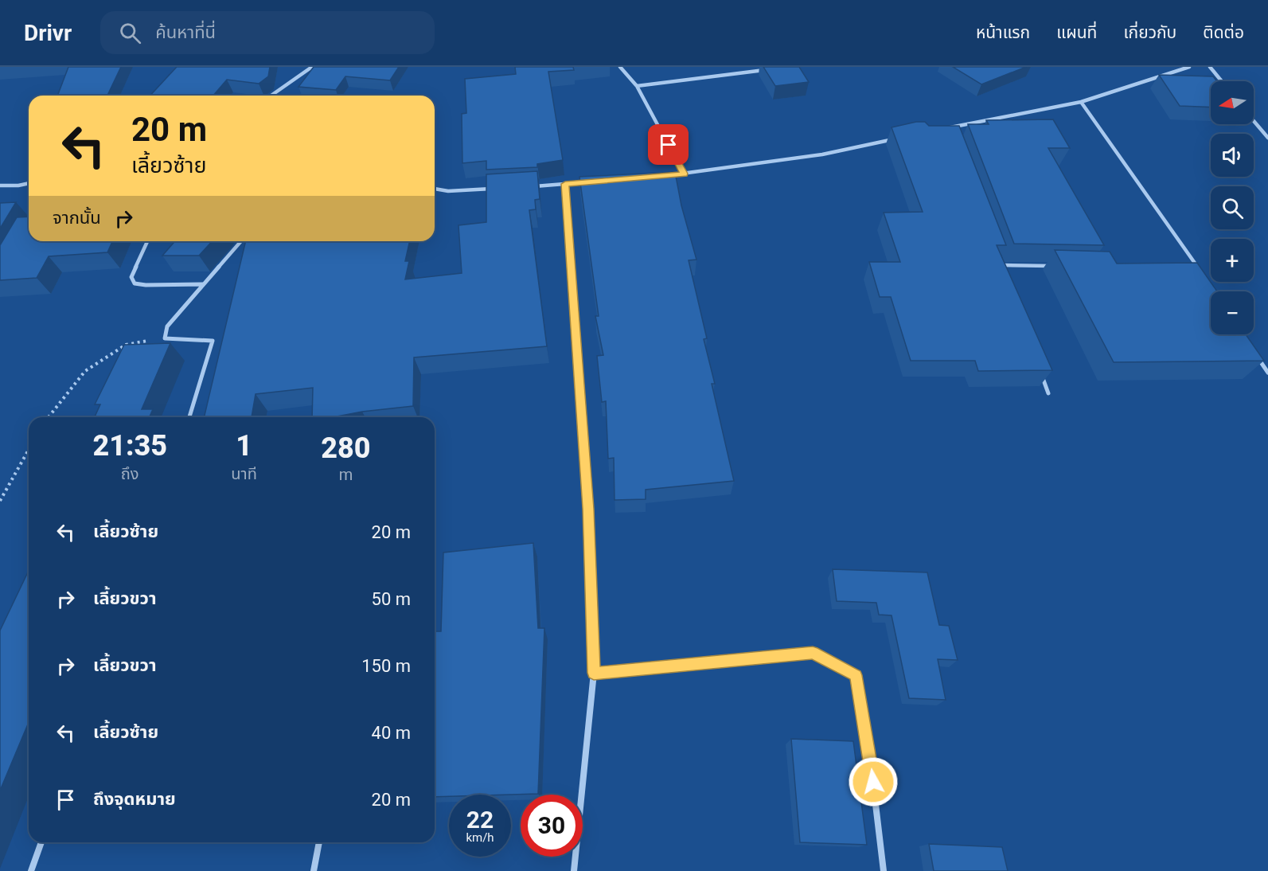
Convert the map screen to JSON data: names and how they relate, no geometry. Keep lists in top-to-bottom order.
{
  "north": "left",
  "page": {
    "header": "Drivr",
    "search": "ค้นหาที่นี่",
    "nav": [
      "หน้าแรก",
      "แผนที่",
      "เกี่ยวกับ",
      "ติดต่อ"
    ],
    "map_buttons": ["+", "−"],
    "turn": ["20 m", "เลี้ยวซ้าย"],
    "then": "จากนั้น",
    "eta": [
      "21:35",
      "ถึง",
      "1",
      "นาที",
      "280",
      "m"
    ],
    "list": [
      {
        "name": "เลี้ยวซ้าย",
        "value": "20 m"
      },
      {
        "name": "เลี้ยวขวา",
        "value": "50 m"
      },
      {
        "name": "เลี้ยวขวา",
        "value": "150 m"
      },
      {
        "name": "เลี้ยวซ้าย",
        "value": "40 m"
      },
      {
        "name": "ถึงจุดหมาย",
        "value": "20 m"
      }
    ],
    "speed": "22 km/h",
    "limit": "30"
  }
}
